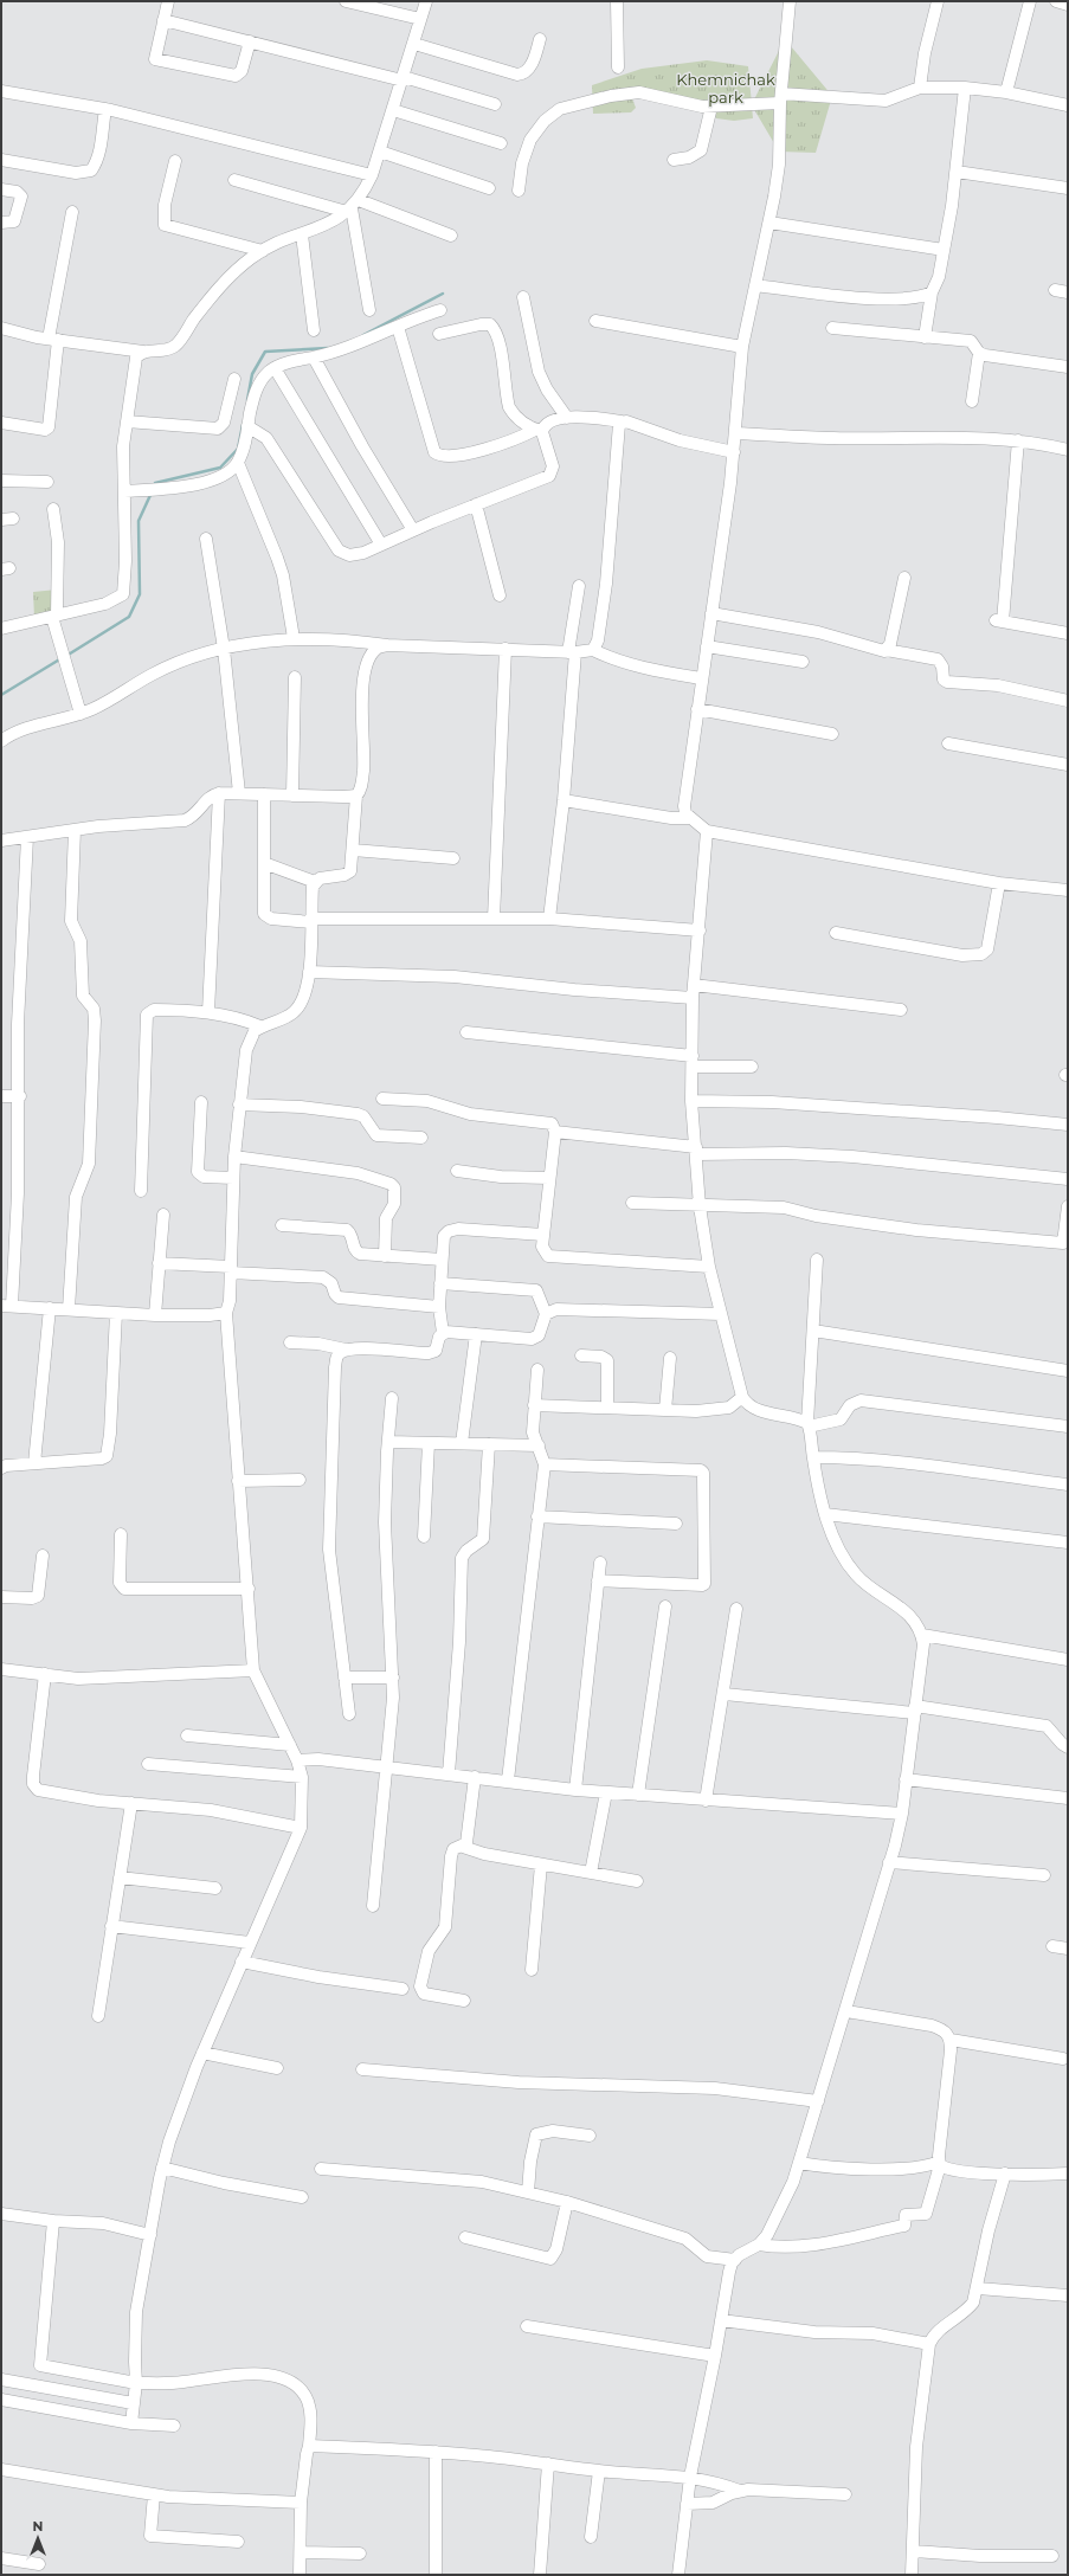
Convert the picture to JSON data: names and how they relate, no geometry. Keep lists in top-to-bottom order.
{
  "parks": ["Khemnichak park"],
  "north": "top"
}
